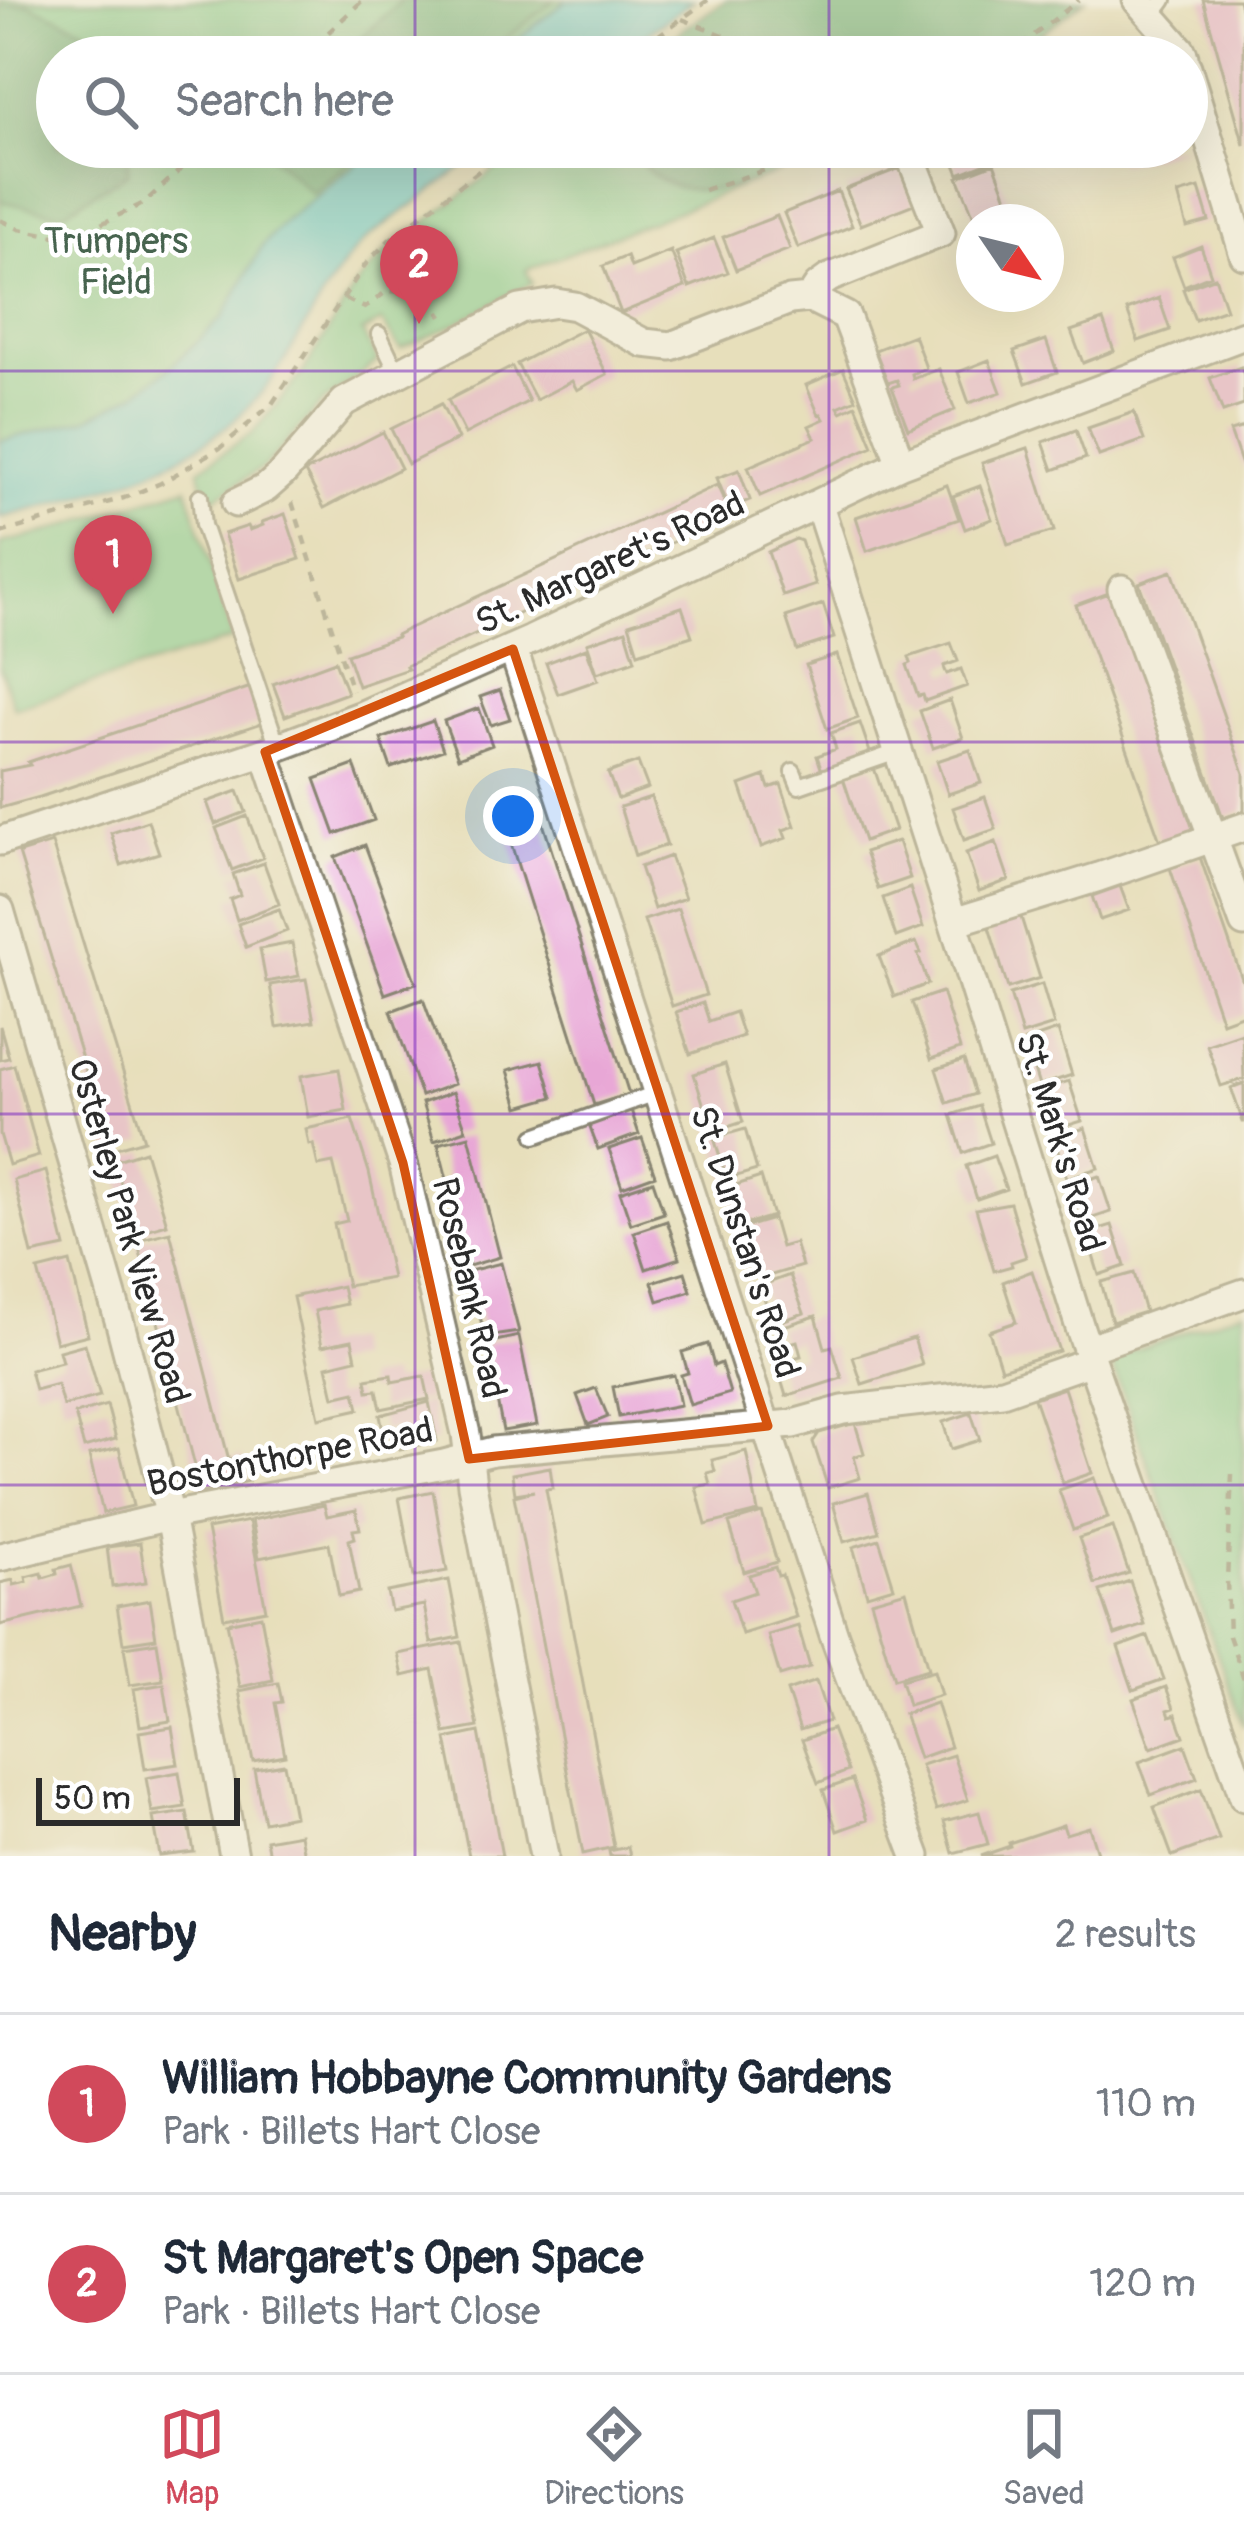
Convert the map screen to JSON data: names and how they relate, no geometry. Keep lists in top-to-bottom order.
{
  "streets": {
    "street": [
      "St. Margaret's Road",
      "St. Mark's Road",
      "Osterley Park View Road",
      "St. Dunstan's Road",
      "Rosebank Road",
      "Bostonthorpe Road"
    ]
  },
  "crossings": [
    ["St. Margaret's Road", "St. Mark's Road"],
    ["St. Margaret's Road", "St. Dunstan's Road"],
    ["St. Margaret's Road", "Rosebank Road"],
    ["St. Mark's Road", "Bostonthorpe Road"],
    ["Osterley Park View Road", "Bostonthorpe Road"],
    ["St. Dunstan's Road", "Bostonthorpe Road"],
    ["Rosebank Road", "Bostonthorpe Road"]
  ],
  "parks": ["Trumpers Field"],
  "scale_bar": "50 m",
  "north": "bottom right",
  "page": {
    "search": "Search here",
    "pins": ["2", "1"],
    "scale": "50 m",
    "heading": ["Nearby", "2 results"],
    "list": [
      {
        "mark": "1",
        "name": "William Hobbayne Community Gardens",
        "note": "Park · Billets Hart Close",
        "value": "110 m"
      },
      {
        "mark": "2",
        "name": "St Margaret's Open Space",
        "note": "Park · Billets Hart Close",
        "value": "120 m"
      }
    ],
    "nav": ["Map", "Directions", "Saved"]
  }
}
